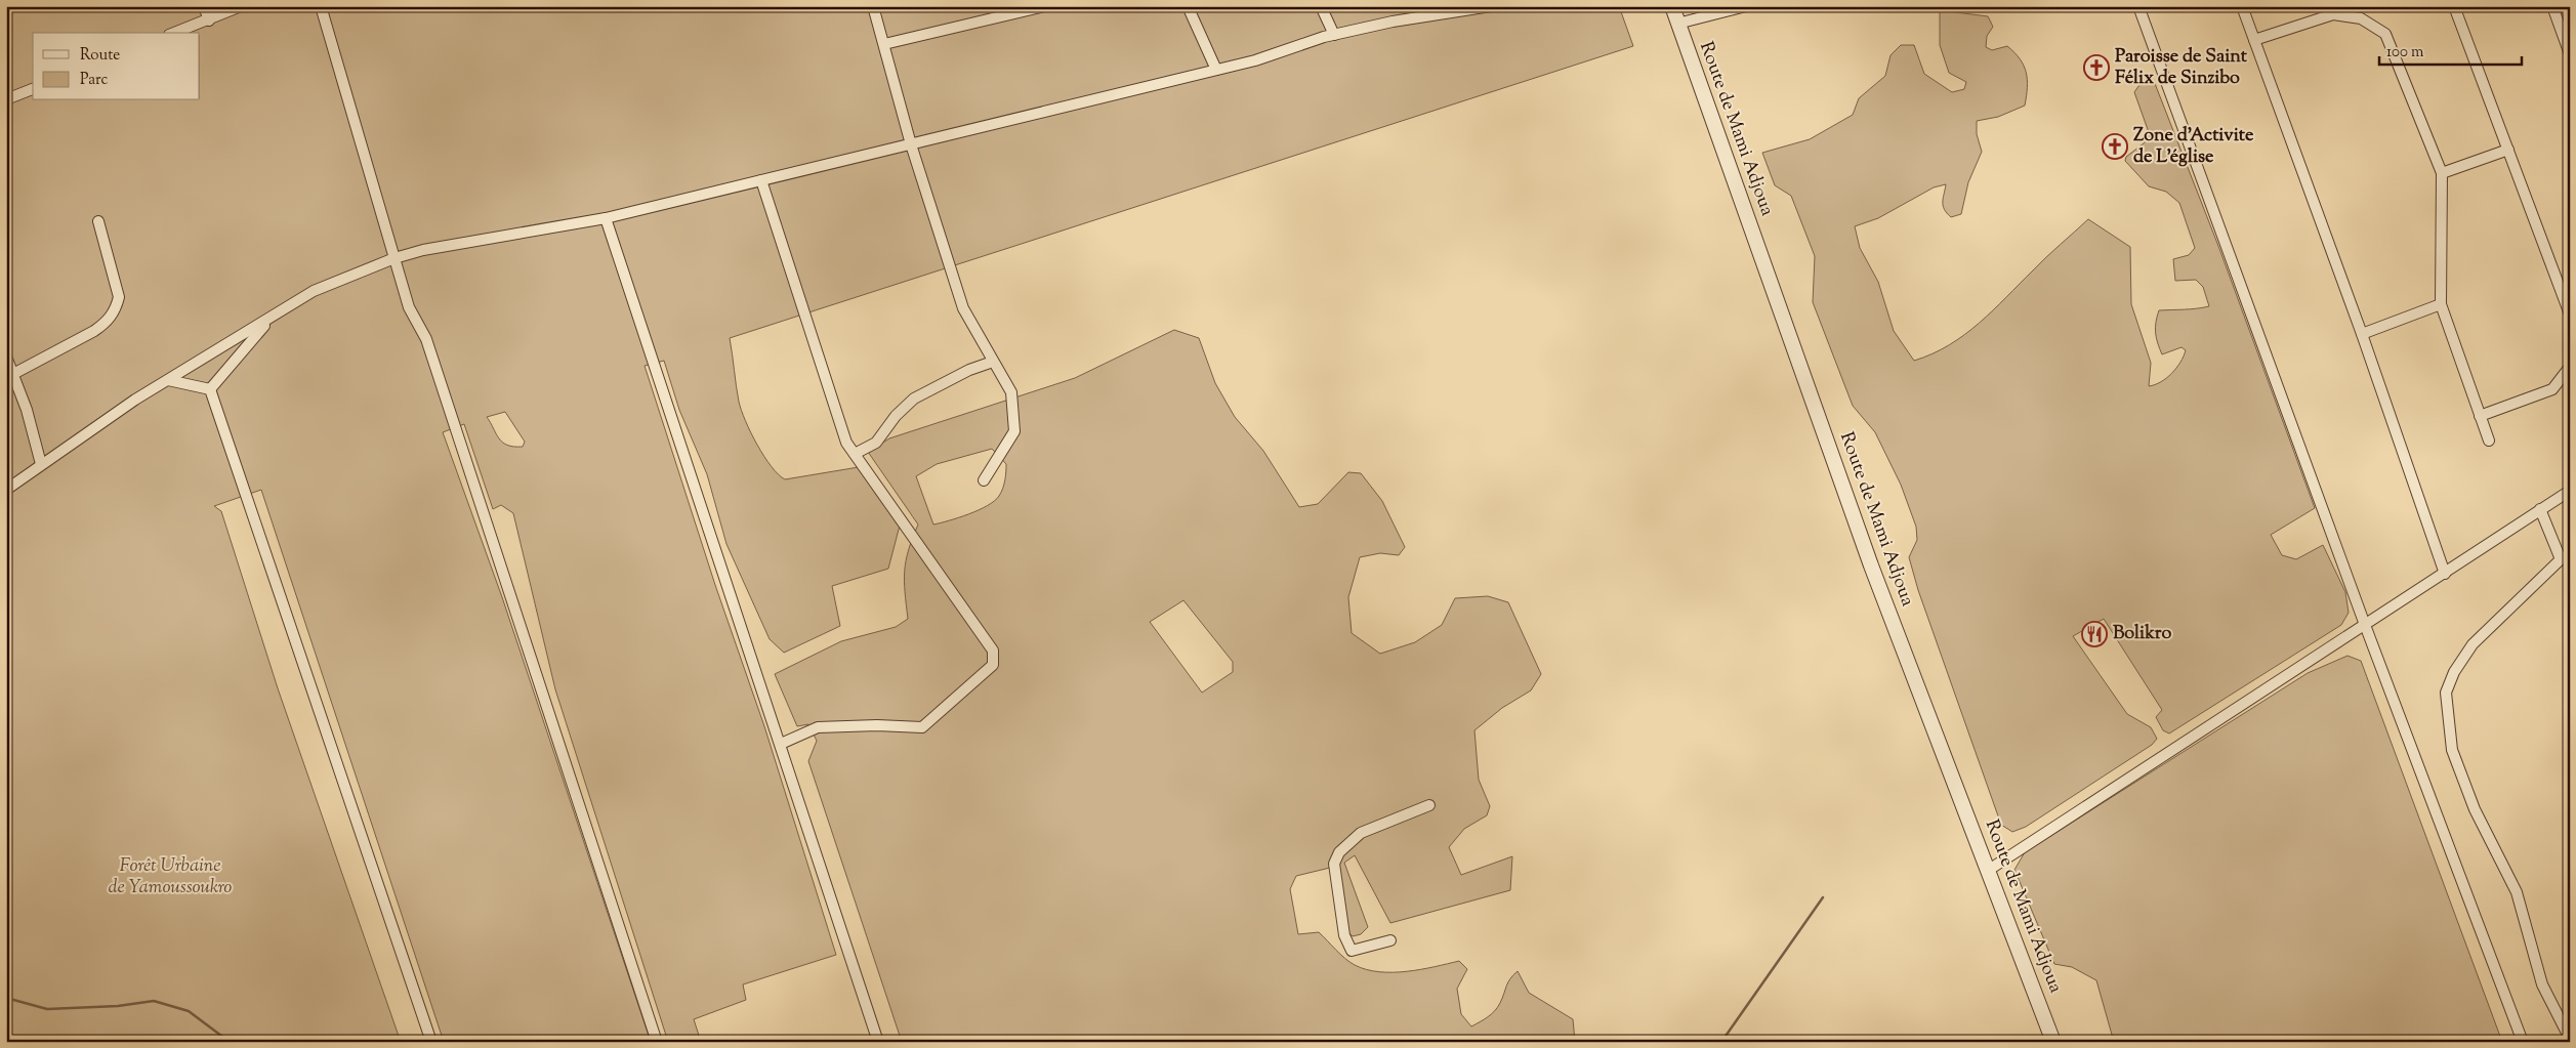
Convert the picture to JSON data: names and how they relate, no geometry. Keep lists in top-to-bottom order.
{
  "streets": {
    "street": ["Route de Mami Adjoua"]
  },
  "parks": ["Forêt Urbaine de Yamoussoukro"],
  "places": {
    "church": ["Paroisse de Saint Félix de Sinzibo", "Zone d'Activite de L'église"],
    "restaurant": ["Bolikro"]
  },
  "legend": ["Route", "Parc"],
  "scale_bar": "100 m"
}
